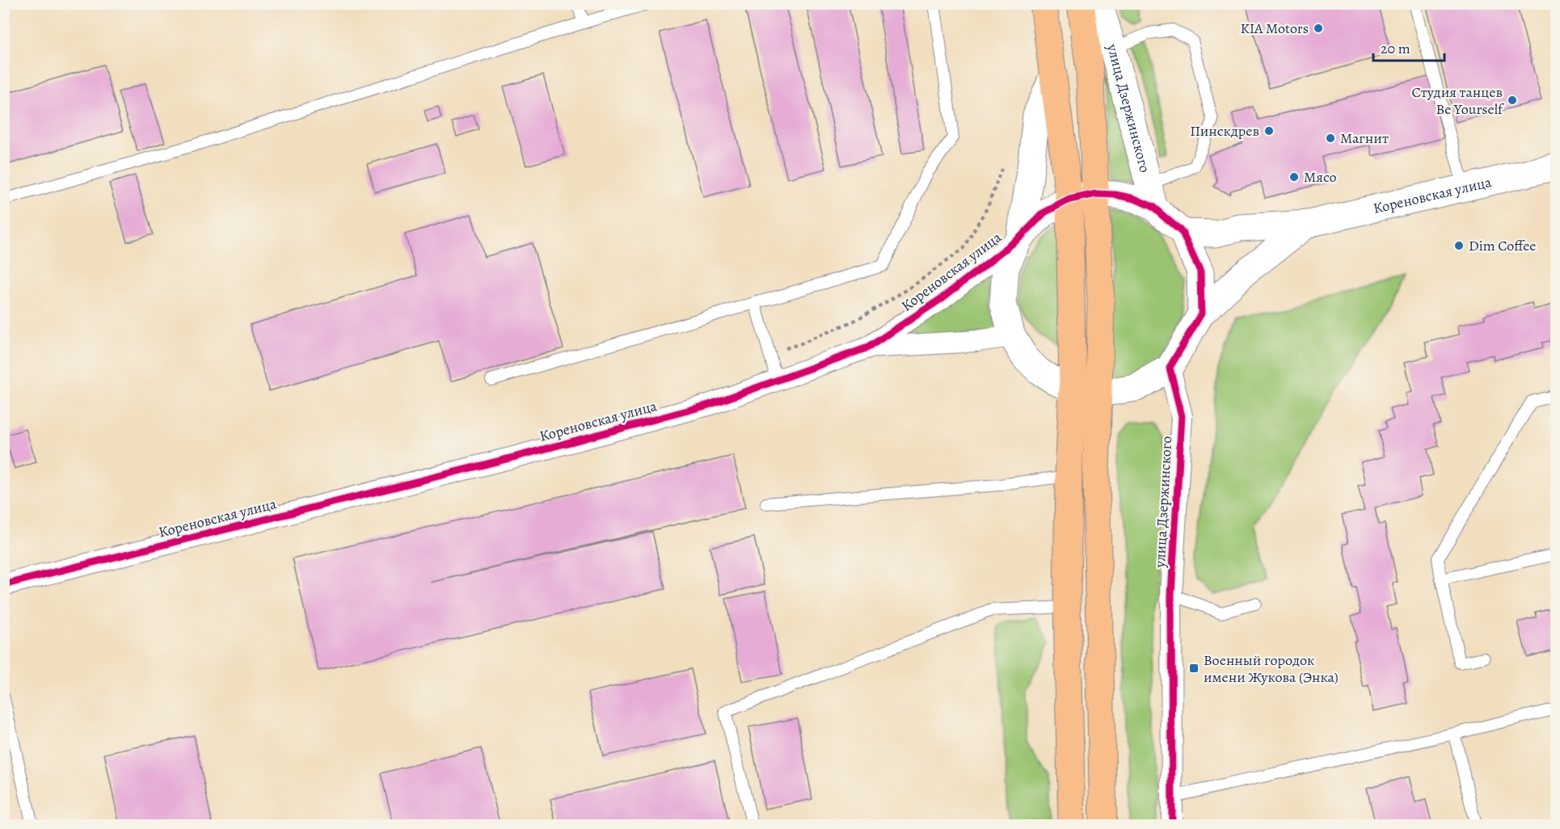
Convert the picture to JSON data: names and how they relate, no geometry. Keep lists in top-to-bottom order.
{
  "streets": {
    "main road": ["улица Дзержинского"],
    "street": ["Кореновская улица"]
  },
  "crossings": [
    ["улица Дзержинского", "Кореновская улица"]
  ],
  "places": {
    "other": [
      "KIA Motors",
      "Студия танцев Be Yourself",
      "Пинскдрев",
      "Магнит",
      "Мясо",
      "Dim Coffee"
    ],
    "transit": ["Военный городок имени Жукова (Энка)"]
  },
  "scale_bar": "20 m"
}
